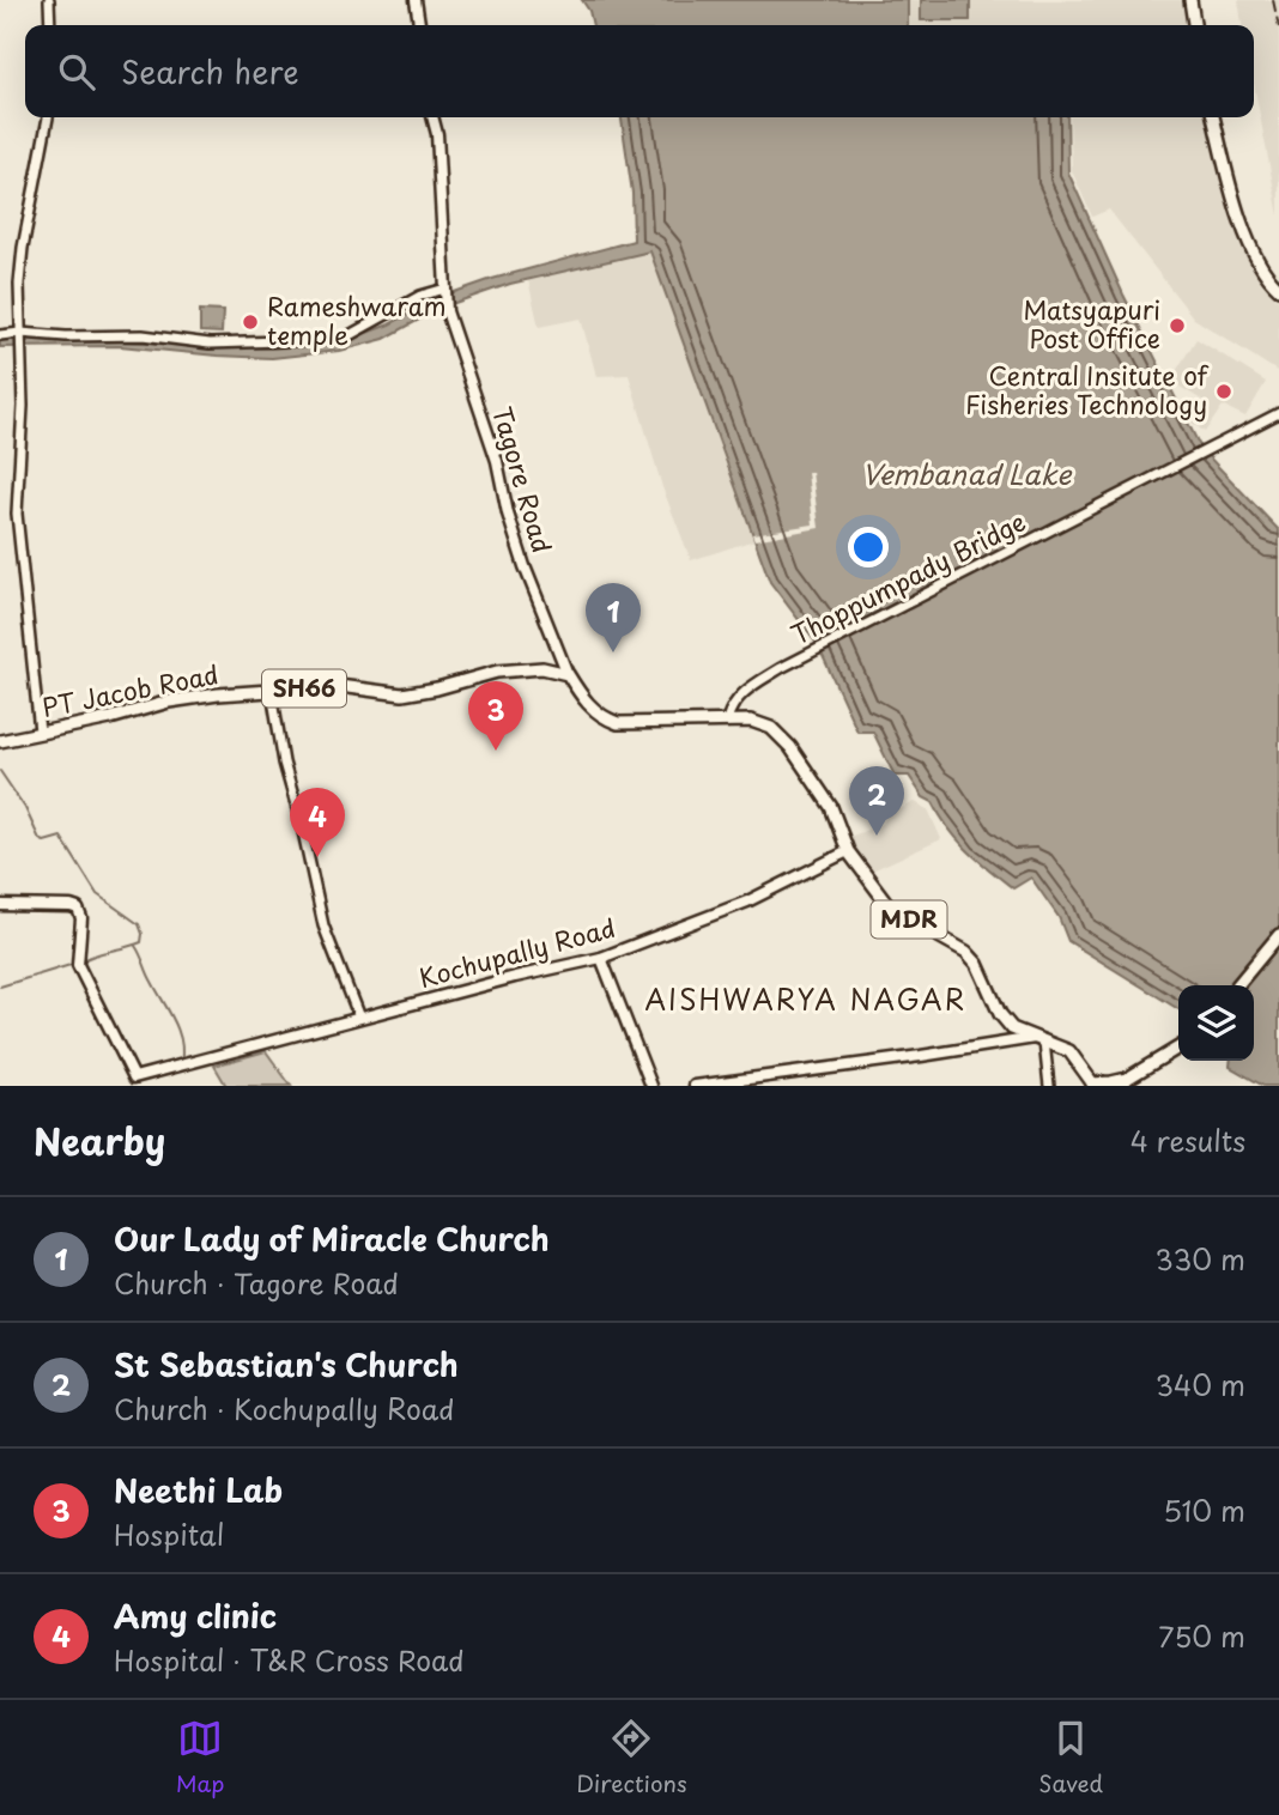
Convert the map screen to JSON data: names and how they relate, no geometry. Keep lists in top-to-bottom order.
{
  "streets": {
    "main road": [
      "Tagore Road",
      "SH66",
      "PT Jacob Road",
      "MDR",
      "Kochupally Road"
    ],
    "street": ["Thoppumpady Bridge"]
  },
  "crossings": [
    ["Tagore Road", "PT Jacob Road"],
    ["Tagore Road", "MDR"],
    ["Thoppumpady Bridge", "MDR"],
    ["PT Jacob Road", "MDR"],
    ["MDR", "Kochupally Road"]
  ],
  "districts": ["AISHWARYA NAGAR"],
  "water": ["Vembanad Lake"],
  "places": ["Rameshwaram temple", "Matsyapuri Post Office", "Central Insitute of Fisheries Technology"],
  "page": {
    "search": "Search here",
    "pins": [
      "1",
      "3",
      "2",
      "4"
    ],
    "heading": ["Nearby", "4 results"],
    "list": [
      {
        "mark": "1",
        "name": "Our Lady of Miracle Church",
        "note": "Church · Tagore Road",
        "value": "330 m"
      },
      {
        "mark": "2",
        "name": "St Sebastian's Church",
        "note": "Church · Kochupally Road",
        "value": "340 m"
      },
      {
        "mark": "3",
        "name": "Neethi Lab",
        "note": "Hospital",
        "value": "510 m"
      },
      {
        "mark": "4",
        "name": "Amy clinic",
        "note": "Hospital · T&R Cross Road",
        "value": "750 m"
      }
    ],
    "nav": ["Map", "Directions", "Saved"]
  }
}
